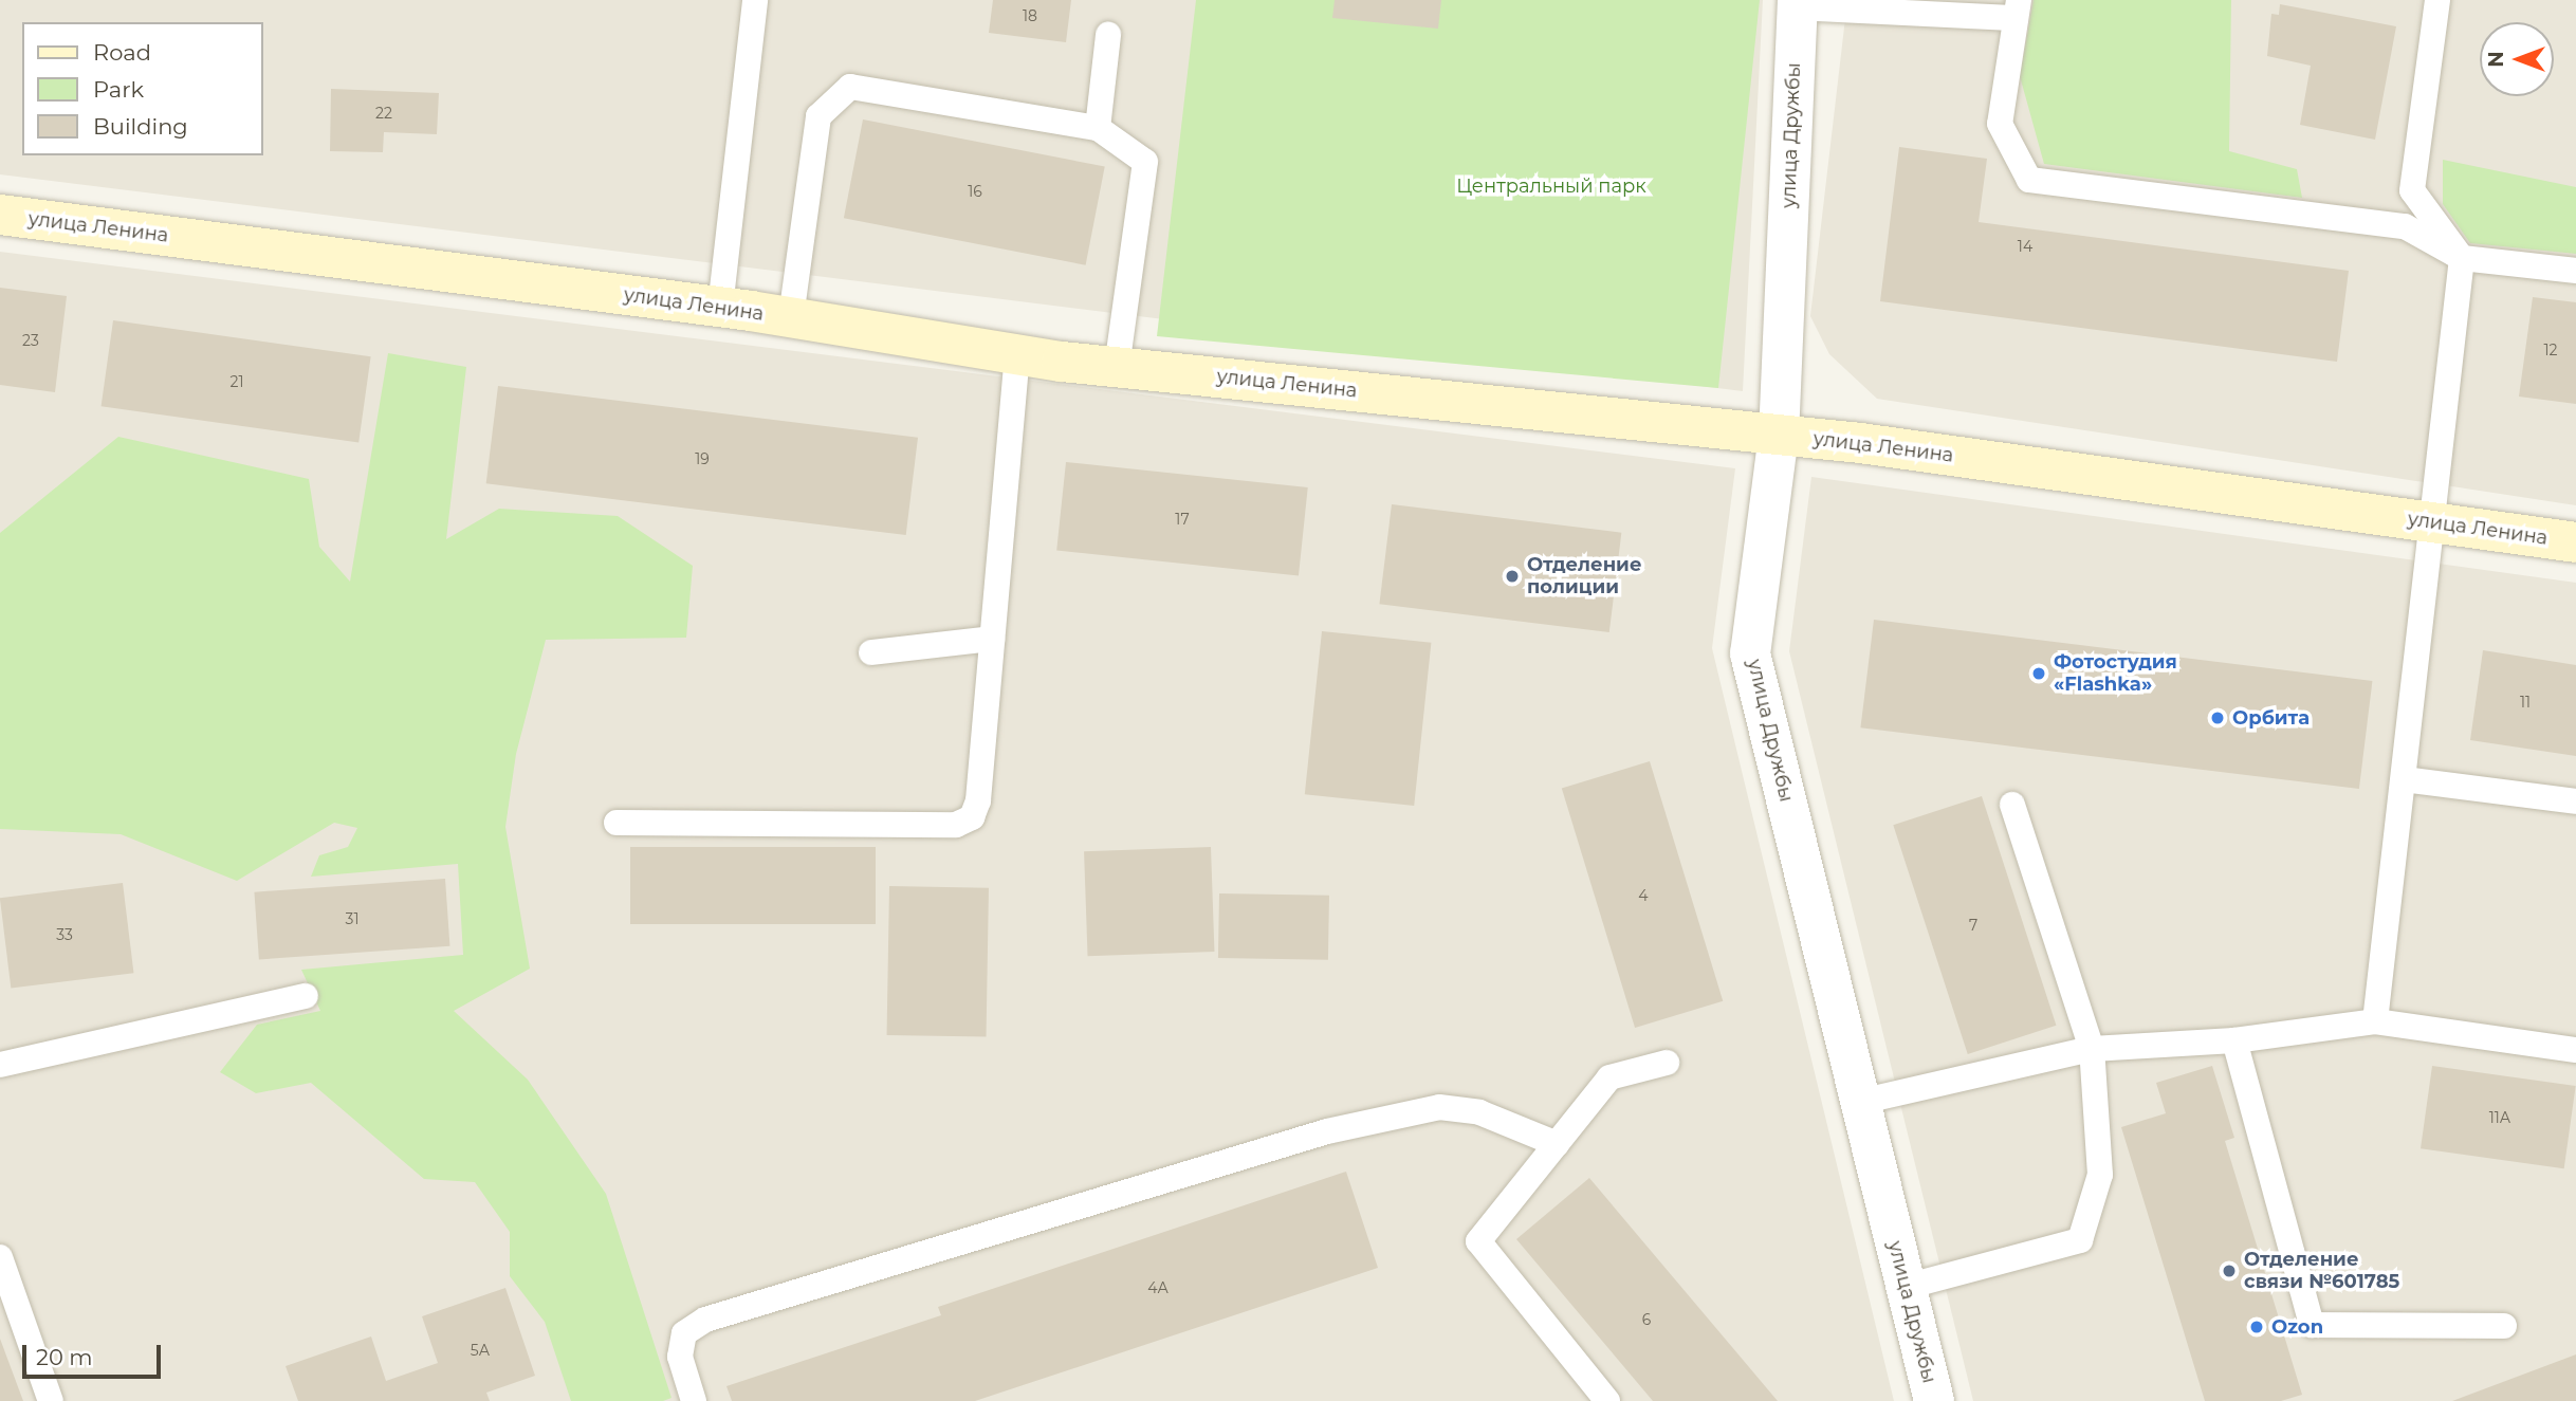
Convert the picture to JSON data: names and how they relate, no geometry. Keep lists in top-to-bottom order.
{
  "streets": {
    "main road": ["улица Ленина"],
    "street": ["улица Дружбы"]
  },
  "crossings": [
    ["улица Дружбы", "улица Ленина"]
  ],
  "parks": ["Центральный парк"],
  "places": [
    "Отделение полиции",
    "Фотостудия «Flashka»",
    "Орбита",
    "Отделение связи №601785",
    "Ozon"
  ],
  "house_numbers": [
    "18",
    "22",
    "16",
    "14",
    "23",
    "12",
    "21",
    "19",
    "17",
    "11",
    "4",
    "31",
    "7",
    "33",
    "11А",
    "4А",
    "6",
    "5А"
  ],
  "legend": ["Road", "Park", "Building"],
  "scale_bar": "20 m",
  "north": "left"
}
